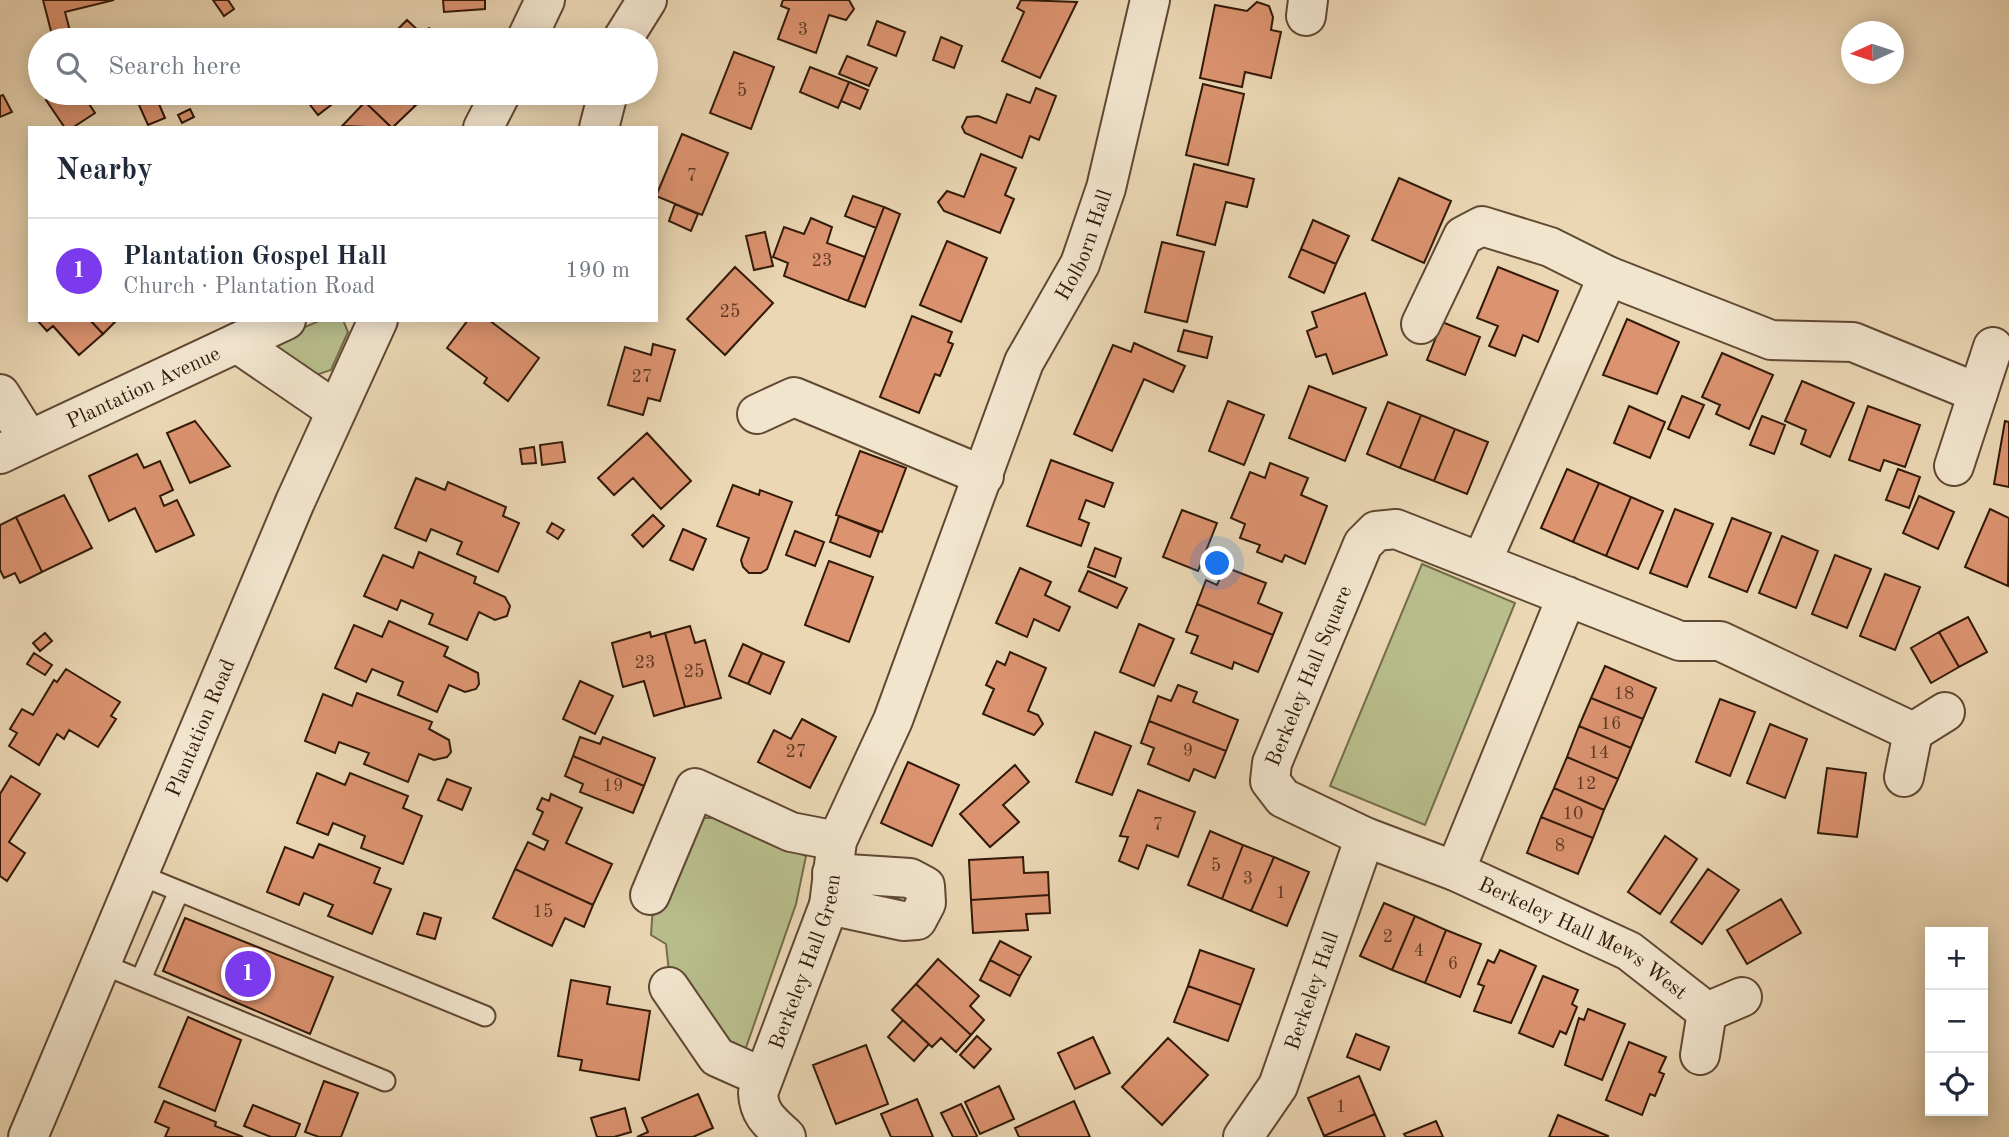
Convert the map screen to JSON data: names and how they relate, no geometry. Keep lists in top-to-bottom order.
{
  "streets": {
    "street": [
      "Holborn Hall",
      "Plantation Avenue",
      "Berkeley Hall Square",
      "Plantation Road",
      "Berkeley Hall Mews West",
      "Berkeley Hall Green",
      "Berkeley Hall"
    ]
  },
  "crossings": [
    ["Holborn Hall", "Berkeley Hall Green"],
    ["Berkeley Hall Square", "Berkeley Hall Mews West"],
    ["Berkeley Hall Square", "Berkeley Hall"]
  ],
  "house_numbers": [
    "3",
    "5",
    "7",
    "23",
    "25",
    "27",
    "23",
    "25",
    "18",
    "16",
    "9",
    "27",
    "14",
    "12",
    "19",
    "10",
    "7",
    "8",
    "5",
    "3",
    "1",
    "15",
    "2",
    "4",
    "6",
    "1"
  ],
  "north": "left",
  "page": {
    "search": "Search here",
    "heading": "Nearby",
    "list": [
      {
        "mark": "1",
        "name": "Plantation Gospel Hall",
        "note": "Church · Plantation Road",
        "value": "190 m"
      }
    ],
    "map_buttons": ["+", "−"],
    "pins": "1"
  }
}
